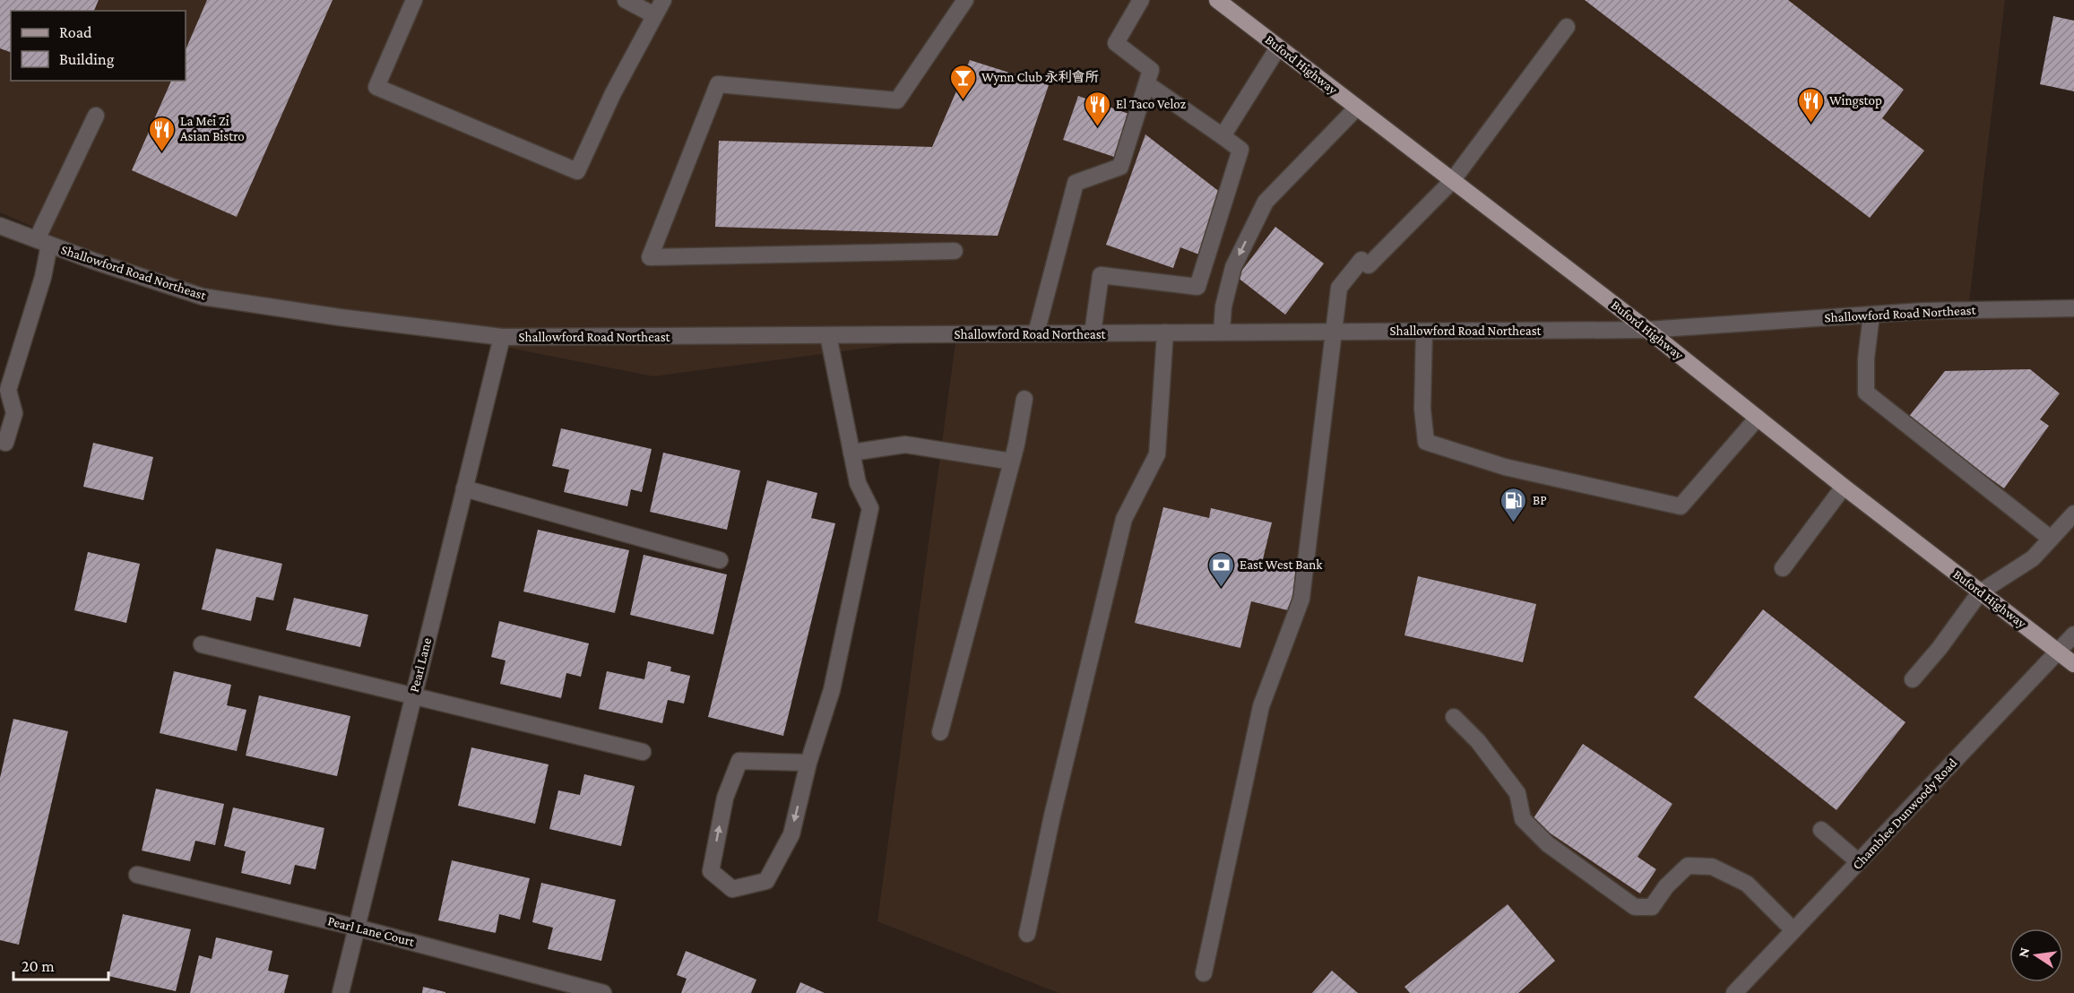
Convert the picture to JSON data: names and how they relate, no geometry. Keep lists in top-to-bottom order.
{
  "streets": {
    "main road": ["Buford Highway"],
    "street": [
      "Shallowford Road Northeast",
      "Pearl Lane",
      "Chamblee Dunwoody Road",
      "Pearl Lane Court"
    ]
  },
  "crossings": [
    ["Buford Highway", "Shallowford Road Northeast"],
    ["Buford Highway", "Chamblee Dunwoody Road"],
    ["Shallowford Road Northeast", "Pearl Lane"],
    ["Pearl Lane", "Pearl Lane Court"]
  ],
  "places": {
    "bar": ["Wynn Club 永利會所"],
    "restaurant": ["Wingstop", "El Taco Veloz", "La Mei Zi Asian Bistro"],
    "fuel station": ["BP"],
    "bank": ["East West Bank"]
  },
  "legend": ["Road", "Building"],
  "scale_bar": "20 m",
  "north": "left"
}
